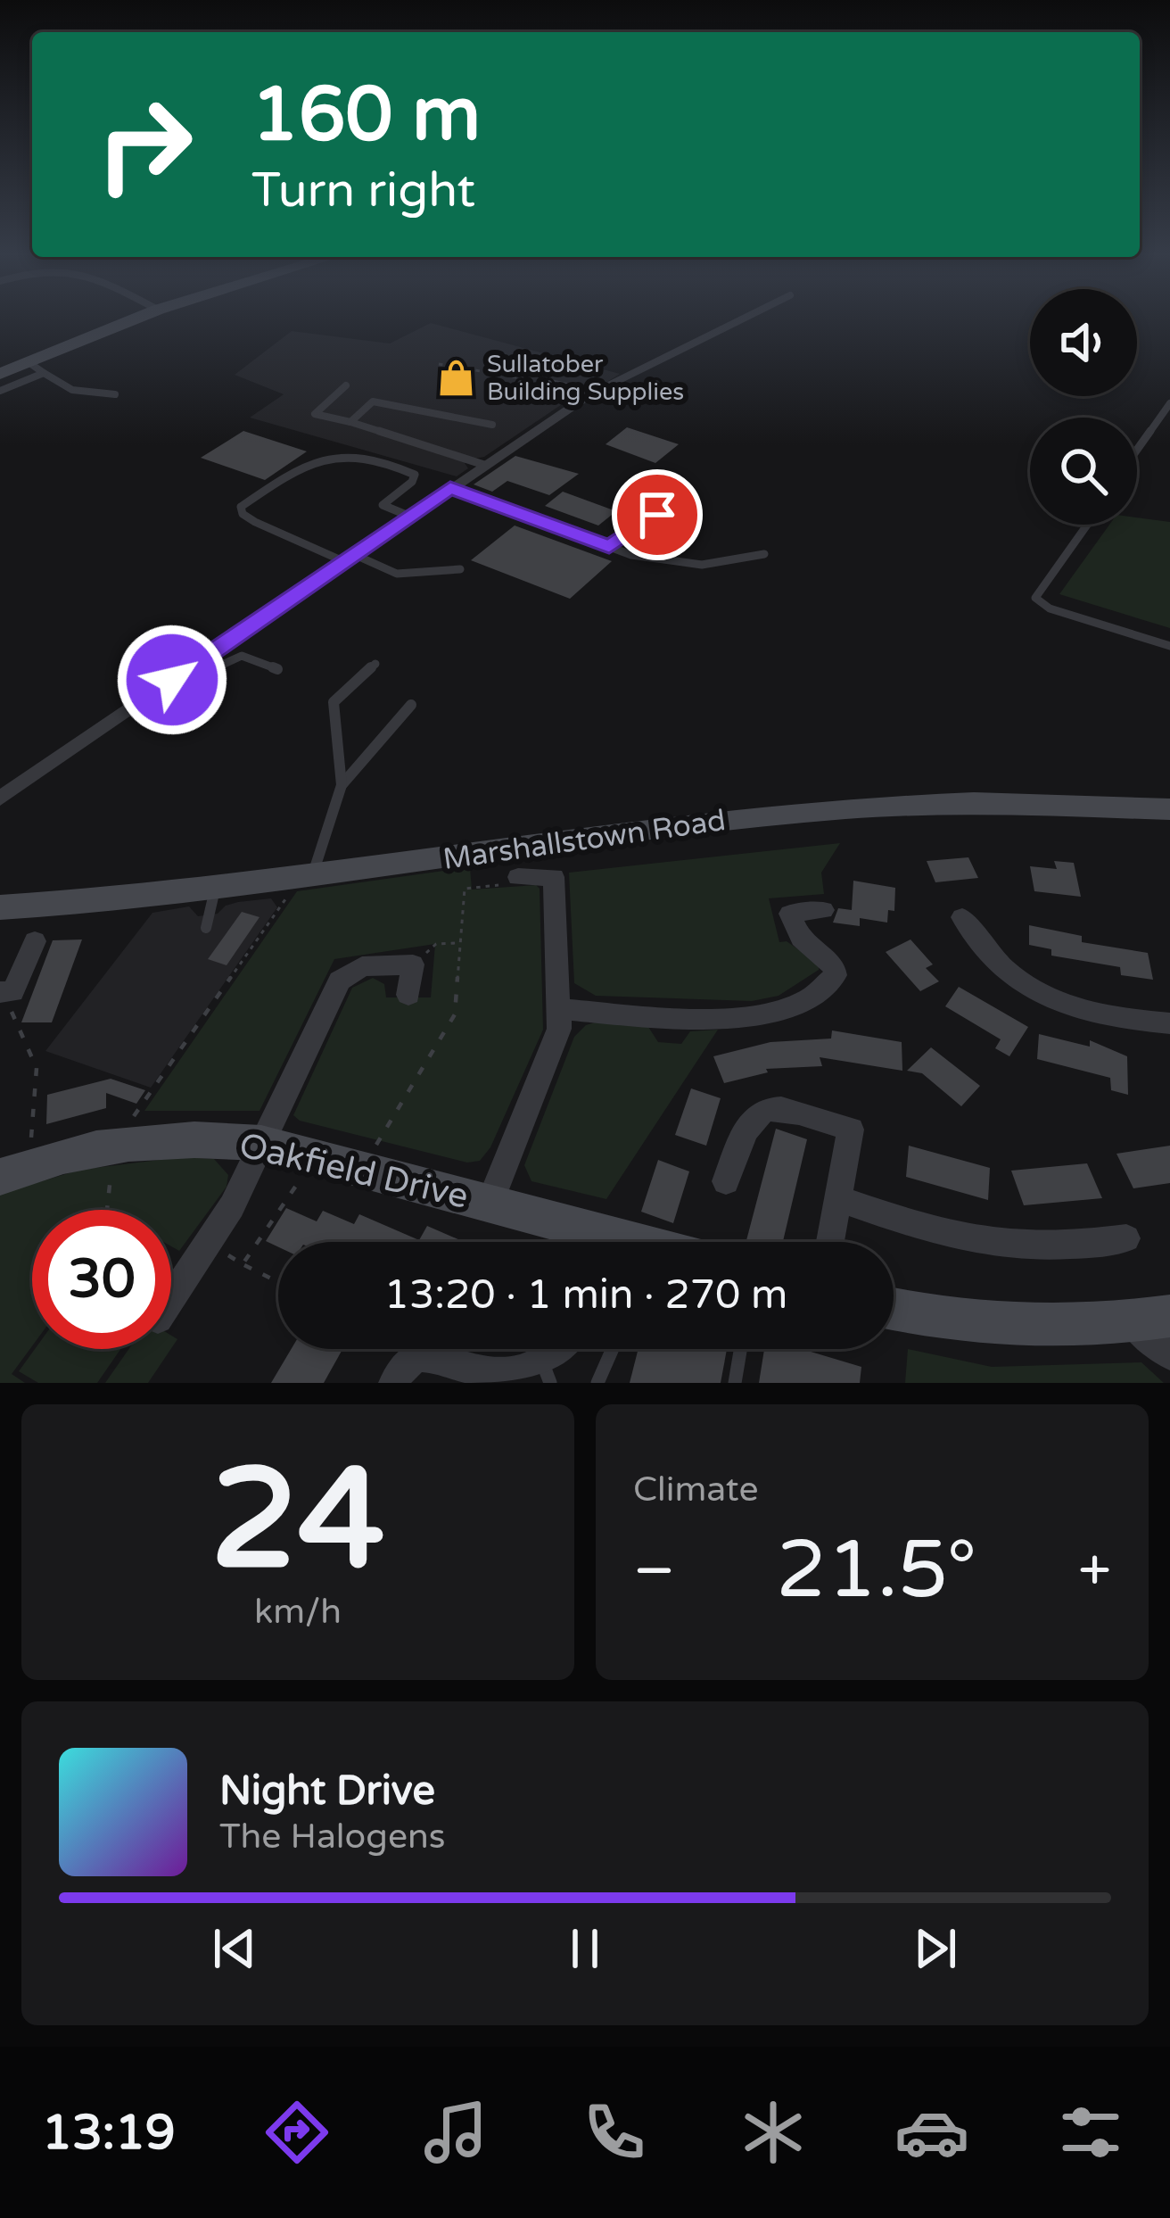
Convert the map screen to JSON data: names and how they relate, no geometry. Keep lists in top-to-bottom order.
{
  "streets": {
    "street": ["Marshallstown Road", "Oakfield Drive"]
  },
  "places": {
    "shop": ["Sullatober Building Supplies"]
  },
  "page": {
    "turn": ["160 m", "Turn right"],
    "limit": "30",
    "trip": "13:20 · 1 min · 270 m",
    "tile": [
      ["24", "km/h"],
      "Climate"
    ],
    "heat": ["−", "21.5°", "+"],
    "song": ["Night Drive", "The Halogens"],
    "tabs": "13:19"
  }
}
